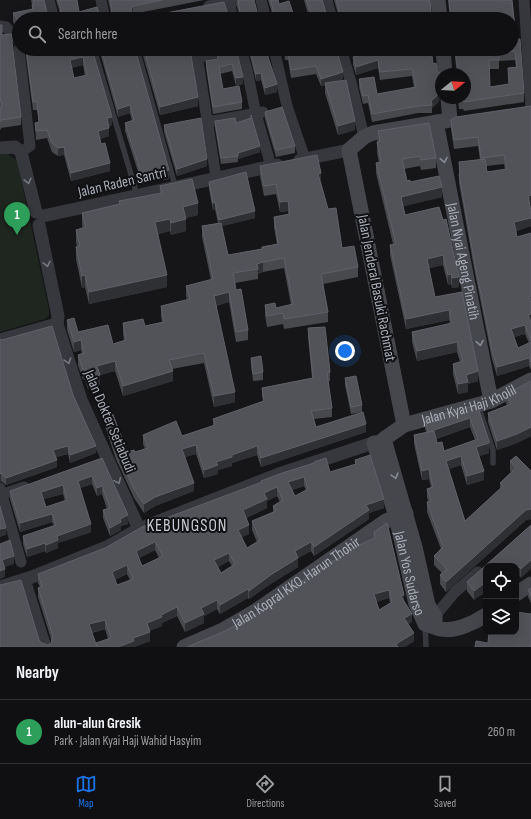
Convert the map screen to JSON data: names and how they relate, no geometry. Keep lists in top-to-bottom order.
{
  "streets": {
    "main road": [
      "Jalan Nyai Ageng Pinatih",
      "Jalan Jenderal Basuki Rachmat",
      "Jalan Kyai Haji Kholil",
      "Jalan Yos Sudarso",
      "Jalan Kopral KKO. Harun Thohir"
    ],
    "street": ["Jalan Raden Santri", "Jalan Dokter Setiabudi"]
  },
  "crossings": [
    ["Jalan Raden Santri", "Jalan Jenderal Basuki Rachmat"],
    ["Jalan Raden Santri", "Jalan Dokter Setiabudi"],
    ["Jalan Nyai Ageng Pinatih", "Jalan Kyai Haji Kholil"],
    ["Jalan Jenderal Basuki Rachmat", "Jalan Kyai Haji Kholil"],
    ["Jalan Kyai Haji Kholil", "Jalan Yos Sudarso"],
    ["Jalan Yos Sudarso", "Jalan Kopral KKO. Harun Thohir"]
  ],
  "one_way": ["Jalan Nyai Ageng Pinatih", "Jalan Dokter Setiabudi"],
  "districts": ["KEBUNGSON"],
  "north": "right",
  "page": {
    "search": "Search here",
    "pins": "1",
    "heading": "Nearby",
    "list": [
      {
        "mark": "1",
        "name": "alun-alun Gresik",
        "note": "Park · Jalan Kyai Haji Wahid Hasyim",
        "value": "260 m"
      }
    ],
    "nav": ["Map", "Directions", "Saved"]
  }
}
